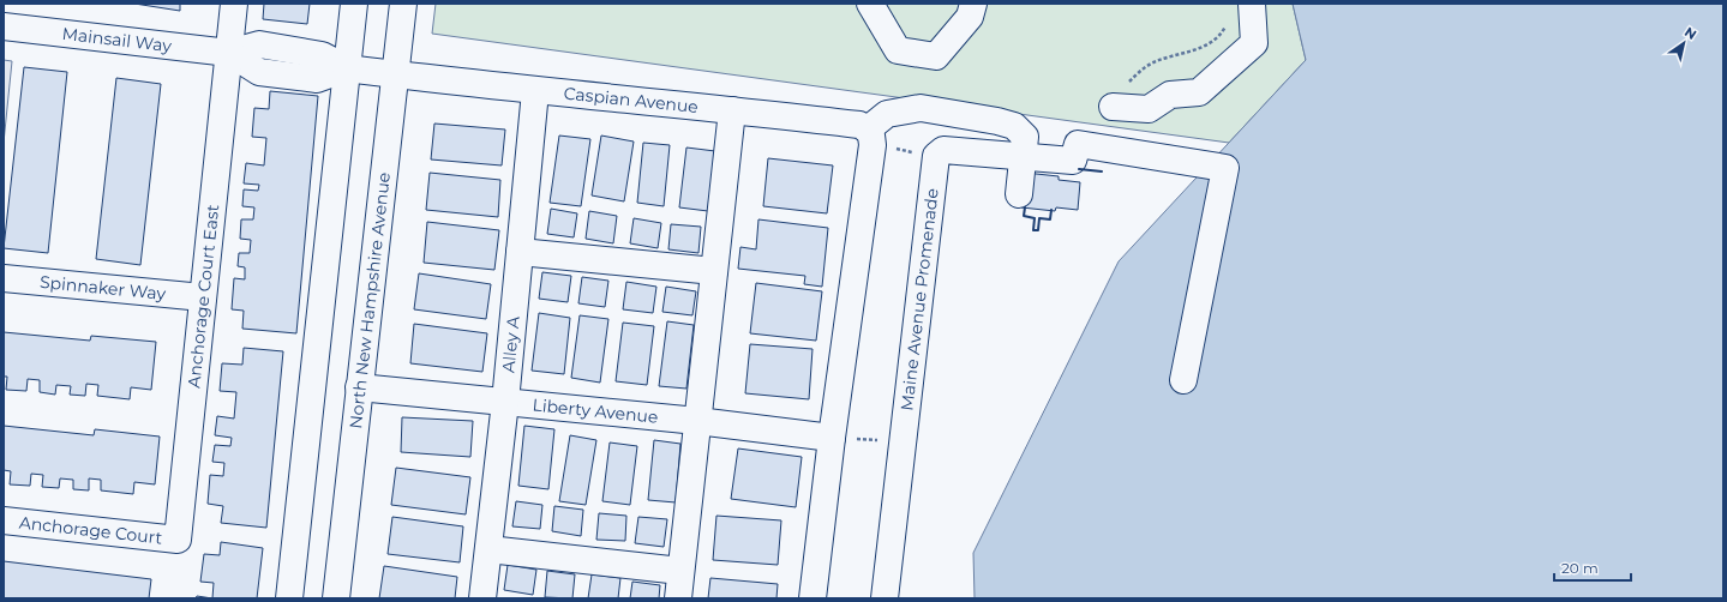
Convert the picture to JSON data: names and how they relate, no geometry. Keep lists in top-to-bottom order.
{
  "streets": {
    "street": [
      "Mainsail Way",
      "Caspian Avenue",
      "Spinnaker Way",
      "Anchorage Court East",
      "Maine Avenue Promenade",
      "North New Hampshire Avenue",
      "Alley A",
      "Liberty Avenue",
      "Anchorage Court"
    ]
  },
  "crossings": [
    ["Mainsail Way", "Caspian Avenue"],
    ["Mainsail Way", "Anchorage Court East"],
    ["Mainsail Way", "North New Hampshire Avenue"],
    ["Caspian Avenue", "North New Hampshire Avenue"],
    ["Caspian Avenue", "Alley A"],
    ["Spinnaker Way", "Anchorage Court East"],
    ["Anchorage Court East", "Anchorage Court"],
    ["North New Hampshire Avenue", "Liberty Avenue"],
    ["Alley A", "Liberty Avenue"]
  ],
  "scale_bar": "20 m",
  "north": "top right"
}
